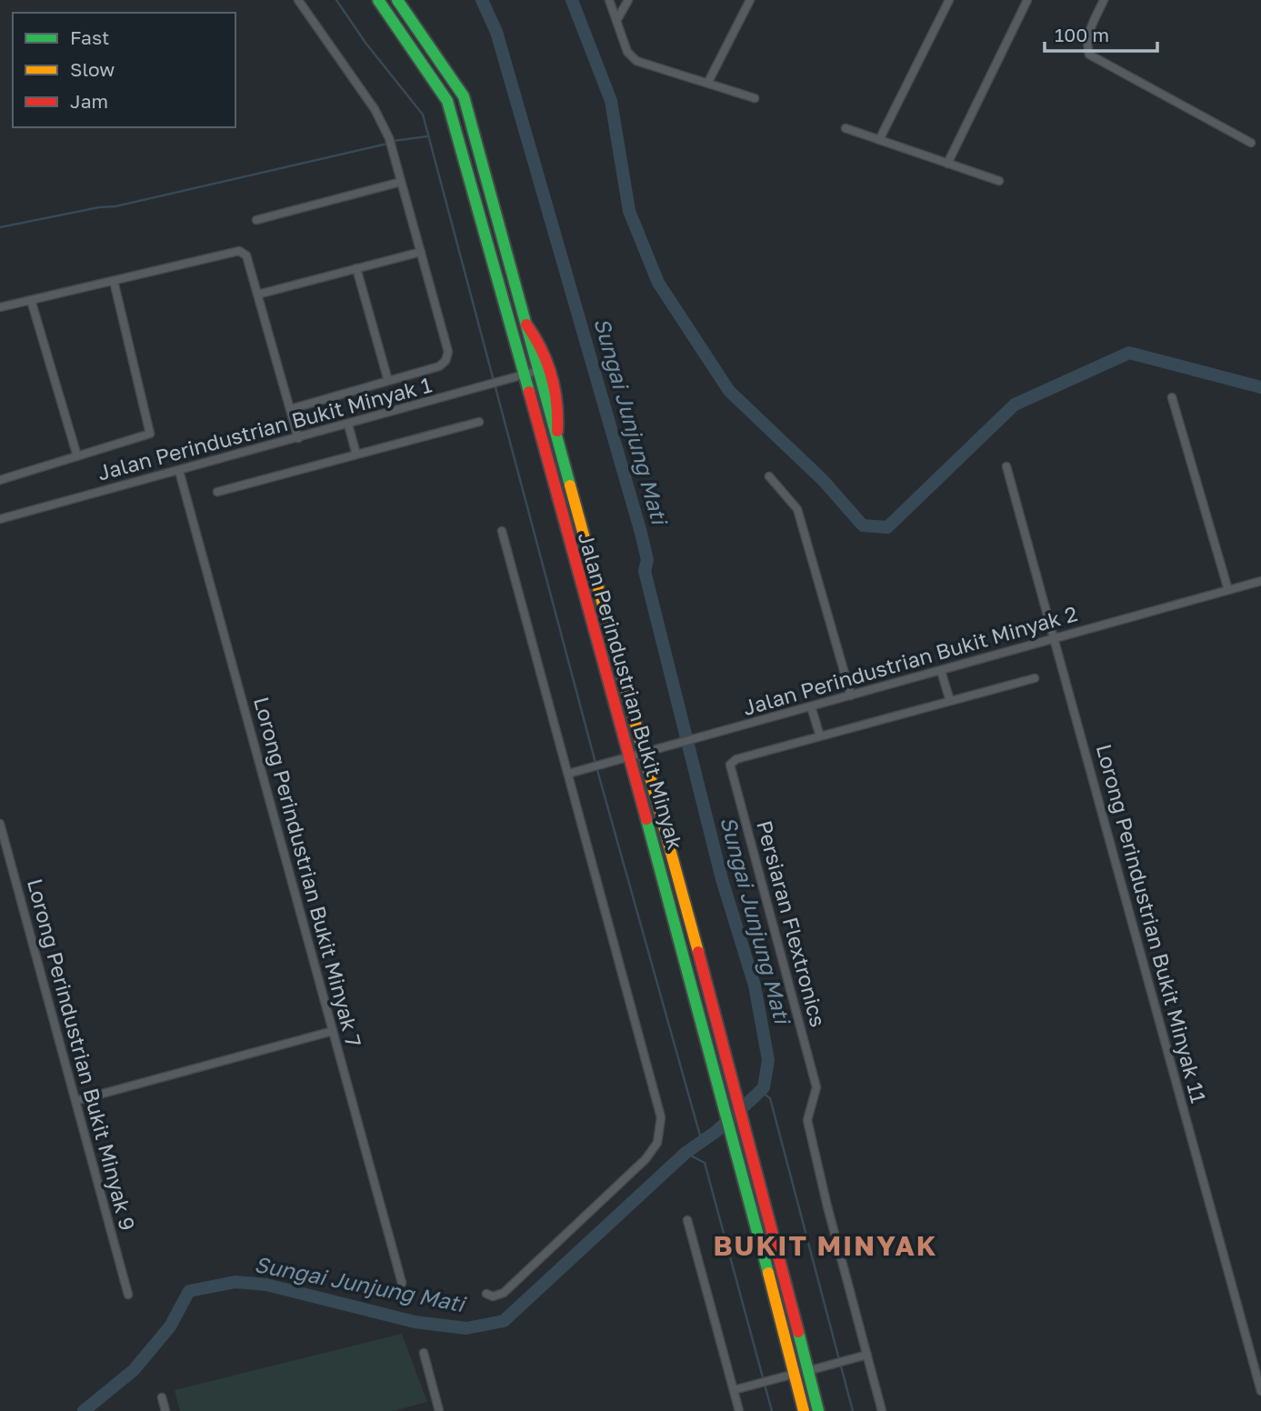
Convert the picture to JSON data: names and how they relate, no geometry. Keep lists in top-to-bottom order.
{
  "streets": {
    "main road": ["Jalan Perindustrian Bukit Minyak"],
    "street": [
      "Jalan Perindustrian Bukit Minyak 1",
      "Jalan Perindustrian Bukit Minyak 2",
      "Lorong Perindustrian Bukit Minyak 7",
      "Persiaran Flextronics",
      "Lorong Perindustrian Bukit Minyak 11",
      "Lorong Perindustrian Bukit Minyak 9"
    ]
  },
  "crossings": [
    ["Jalan Perindustrian Bukit Minyak 1", "Jalan Perindustrian Bukit Minyak"],
    ["Jalan Perindustrian Bukit Minyak 1", "Lorong Perindustrian Bukit Minyak 7"],
    ["Jalan Perindustrian Bukit Minyak 2", "Jalan Perindustrian Bukit Minyak"],
    ["Jalan Perindustrian Bukit Minyak 2", "Lorong Perindustrian Bukit Minyak 11"]
  ],
  "districts": ["BUKIT MINYAK"],
  "water": ["Sungai Junjung Mati"],
  "legend": ["Fast", "Slow", "Jam"],
  "scale_bar": "100 m"
}
